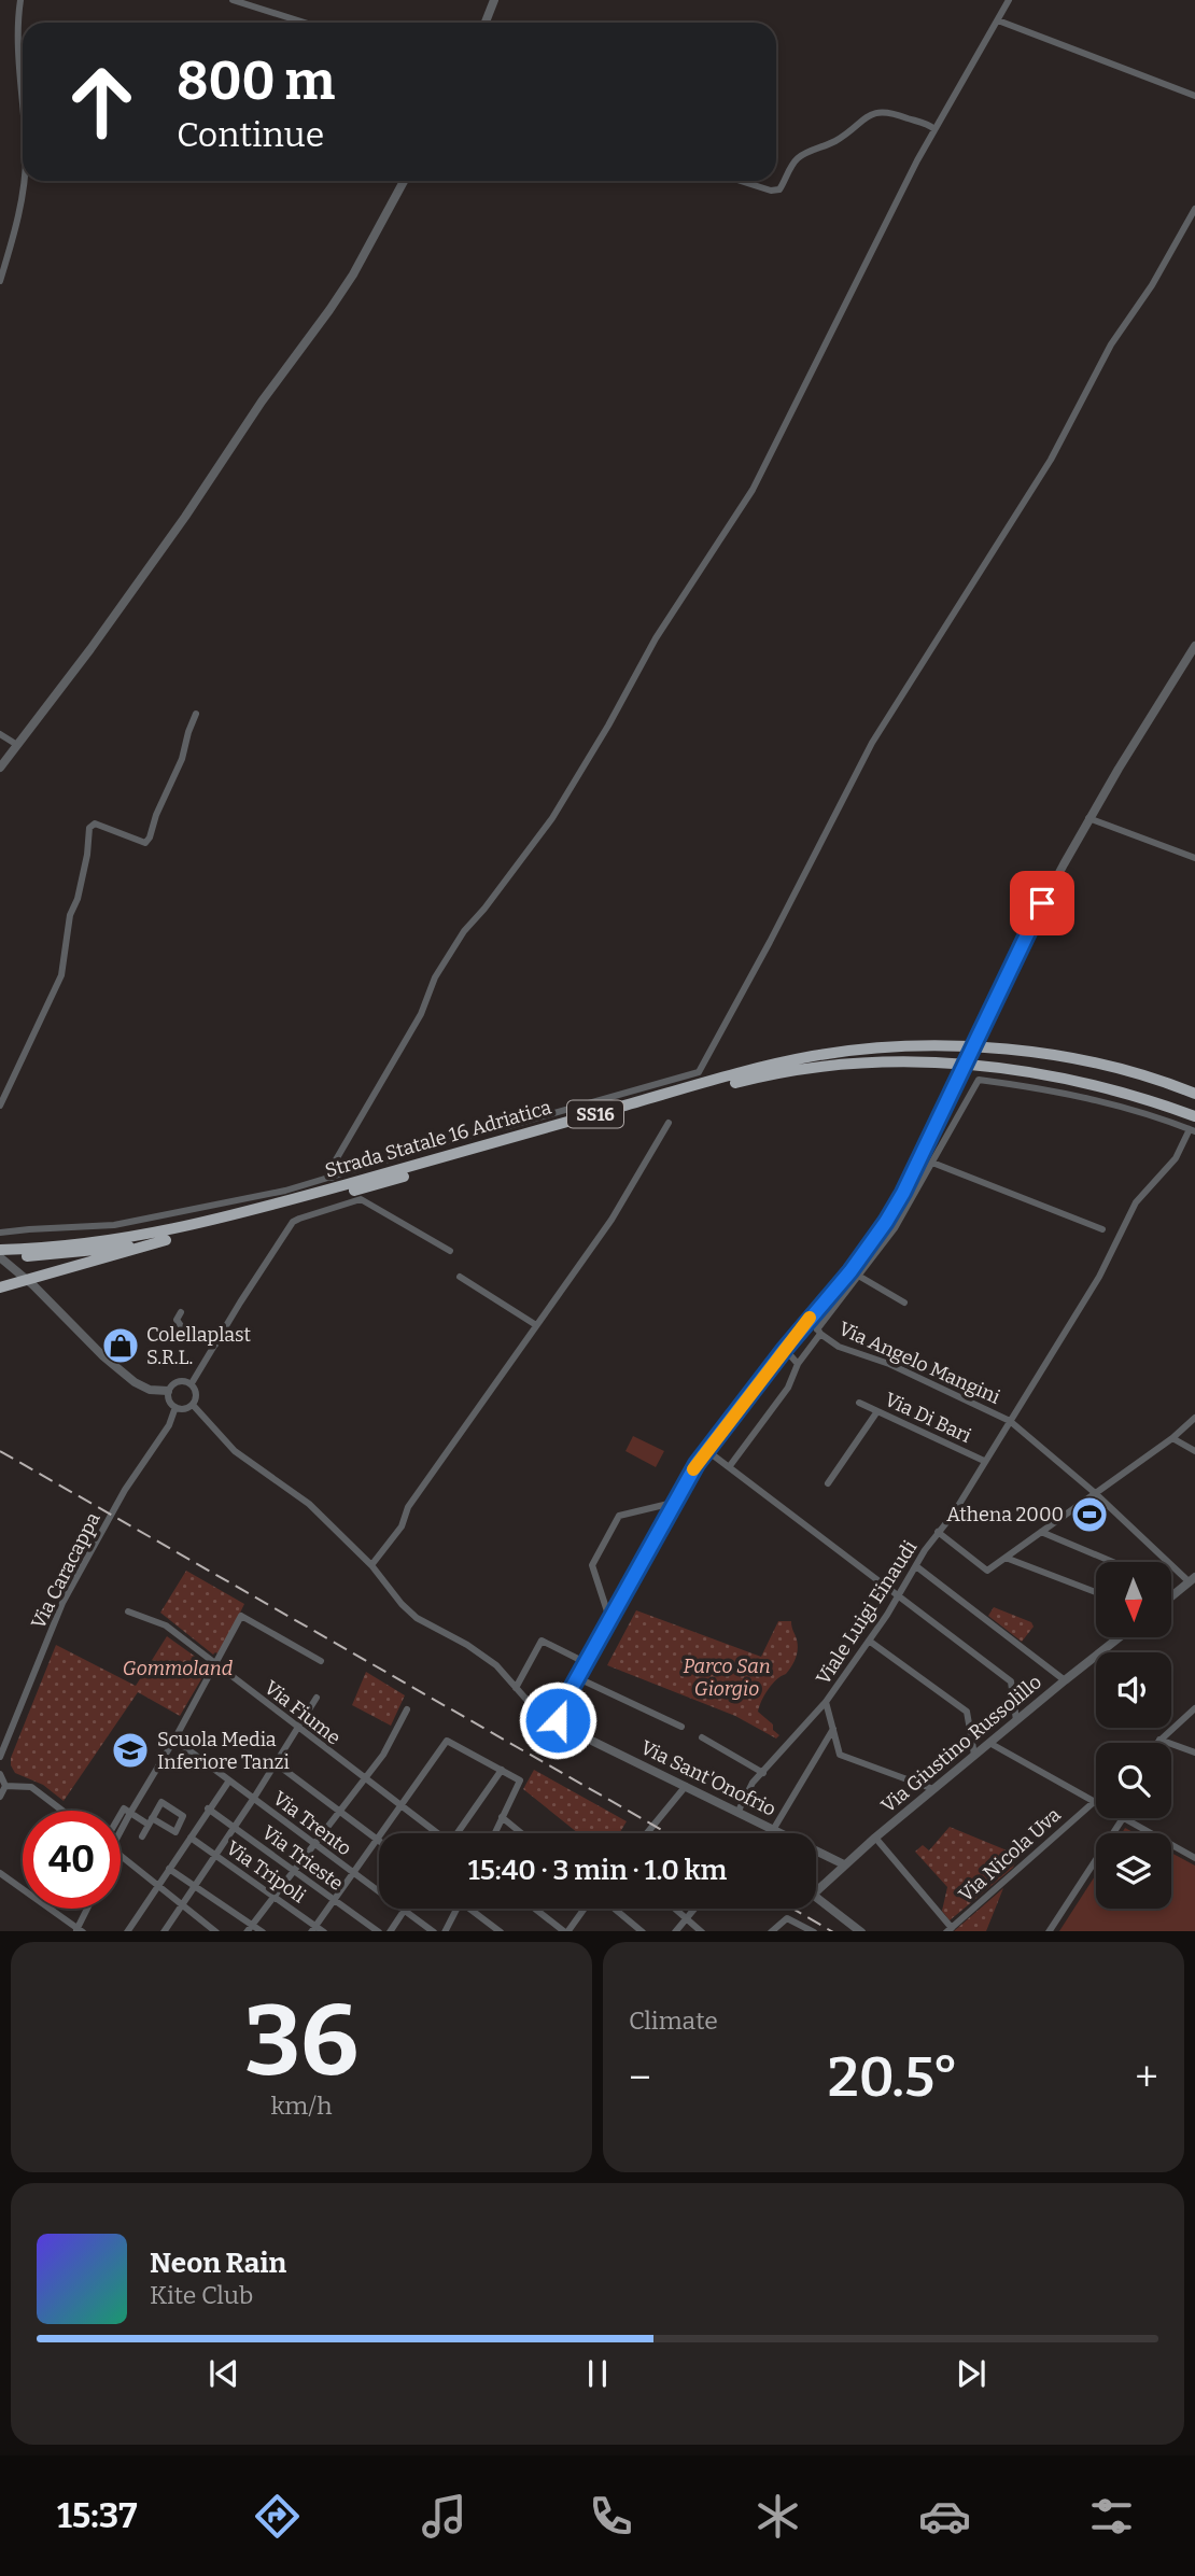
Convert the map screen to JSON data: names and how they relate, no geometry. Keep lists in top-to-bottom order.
{
  "streets": {
    "highway": ["SS16", "Strada Statale 16 Adriatica"],
    "street": [
      "Via Angelo Mangini",
      "Via Di Bari",
      "Via Caracappa",
      "Viale Luigi Einaudi",
      "Via Fiume",
      "Via Giustino Russolillo",
      "Via Sant'Onofrio",
      "Via Trento",
      "Via Nicola Uva",
      "Via Trieste",
      "Via Tripoli"
    ]
  },
  "crossings": [
    ["Via Angelo Mangini", "Viale Luigi Einaudi"],
    ["Via Di Bari", "Viale Luigi Einaudi"],
    ["Viale Luigi Einaudi", "Via Sant'Onofrio"],
    ["Via Giustino Russolillo", "Via Sant'Onofrio"]
  ],
  "parks": ["Parco San Giorgio", "Gommoland"],
  "places": {
    "shop": ["Colellaplast S.R.L."],
    "sports": ["Athena 2000"],
    "school or university": ["Scuola Media Inferiore Tanzi"]
  },
  "north": "bottom",
  "page": {
    "turn": ["800 m", "Continue"],
    "limit": "40",
    "trip": "15:40 · 3 min · 1.0 km",
    "tile": [
      ["36", "km/h"],
      "Climate"
    ],
    "heat": ["−", "20.5°", "+"],
    "song": ["Neon Rain", "Kite Club"],
    "tabs": "15:37"
  }
}
